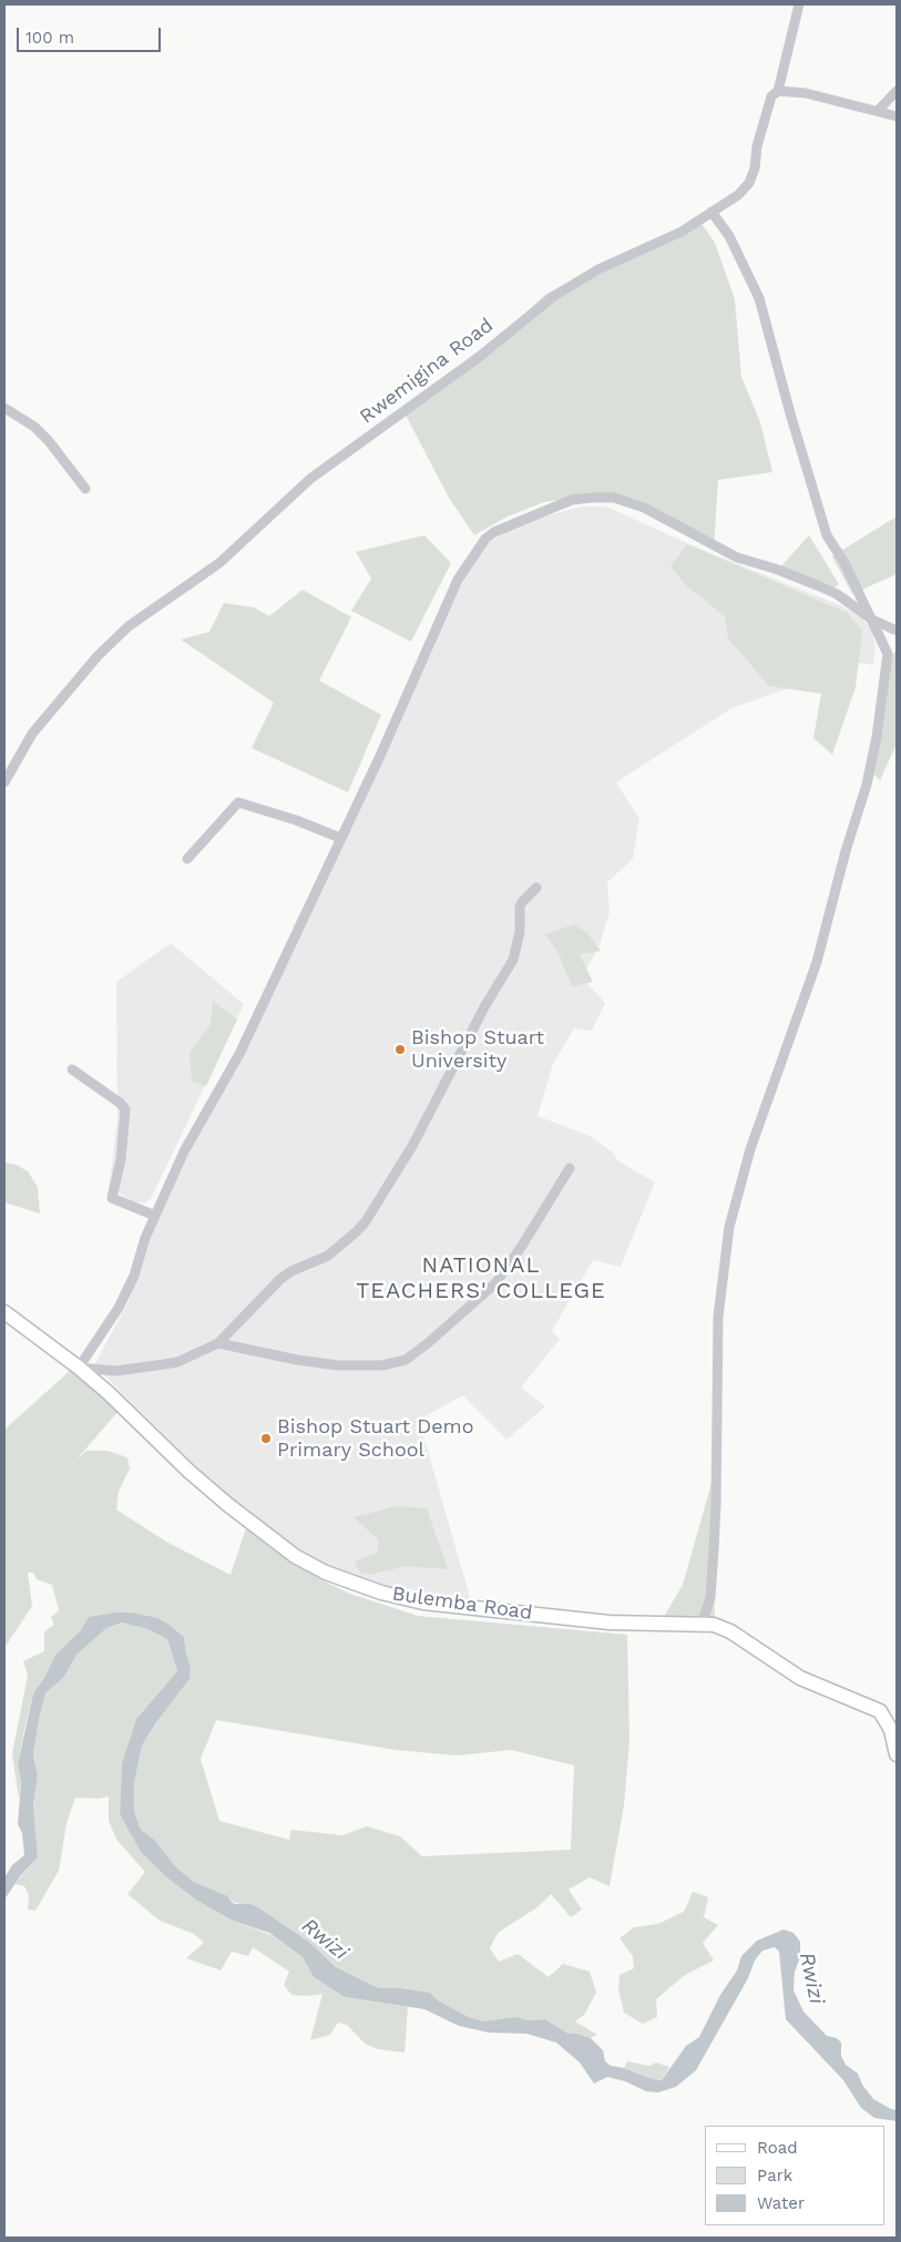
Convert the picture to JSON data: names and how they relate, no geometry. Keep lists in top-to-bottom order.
{
  "streets": {
    "main road": ["Bulemba Road"],
    "street": ["Rwemigina Road"]
  },
  "districts": ["NATIONAL TEACHERS' COLLEGE"],
  "water": ["Rwizi"],
  "places": ["Bishop Stuart University", "Bishop Stuart Demo Primary School"],
  "legend": ["Road", "Park", "Water"],
  "scale_bar": "100 m"
}
